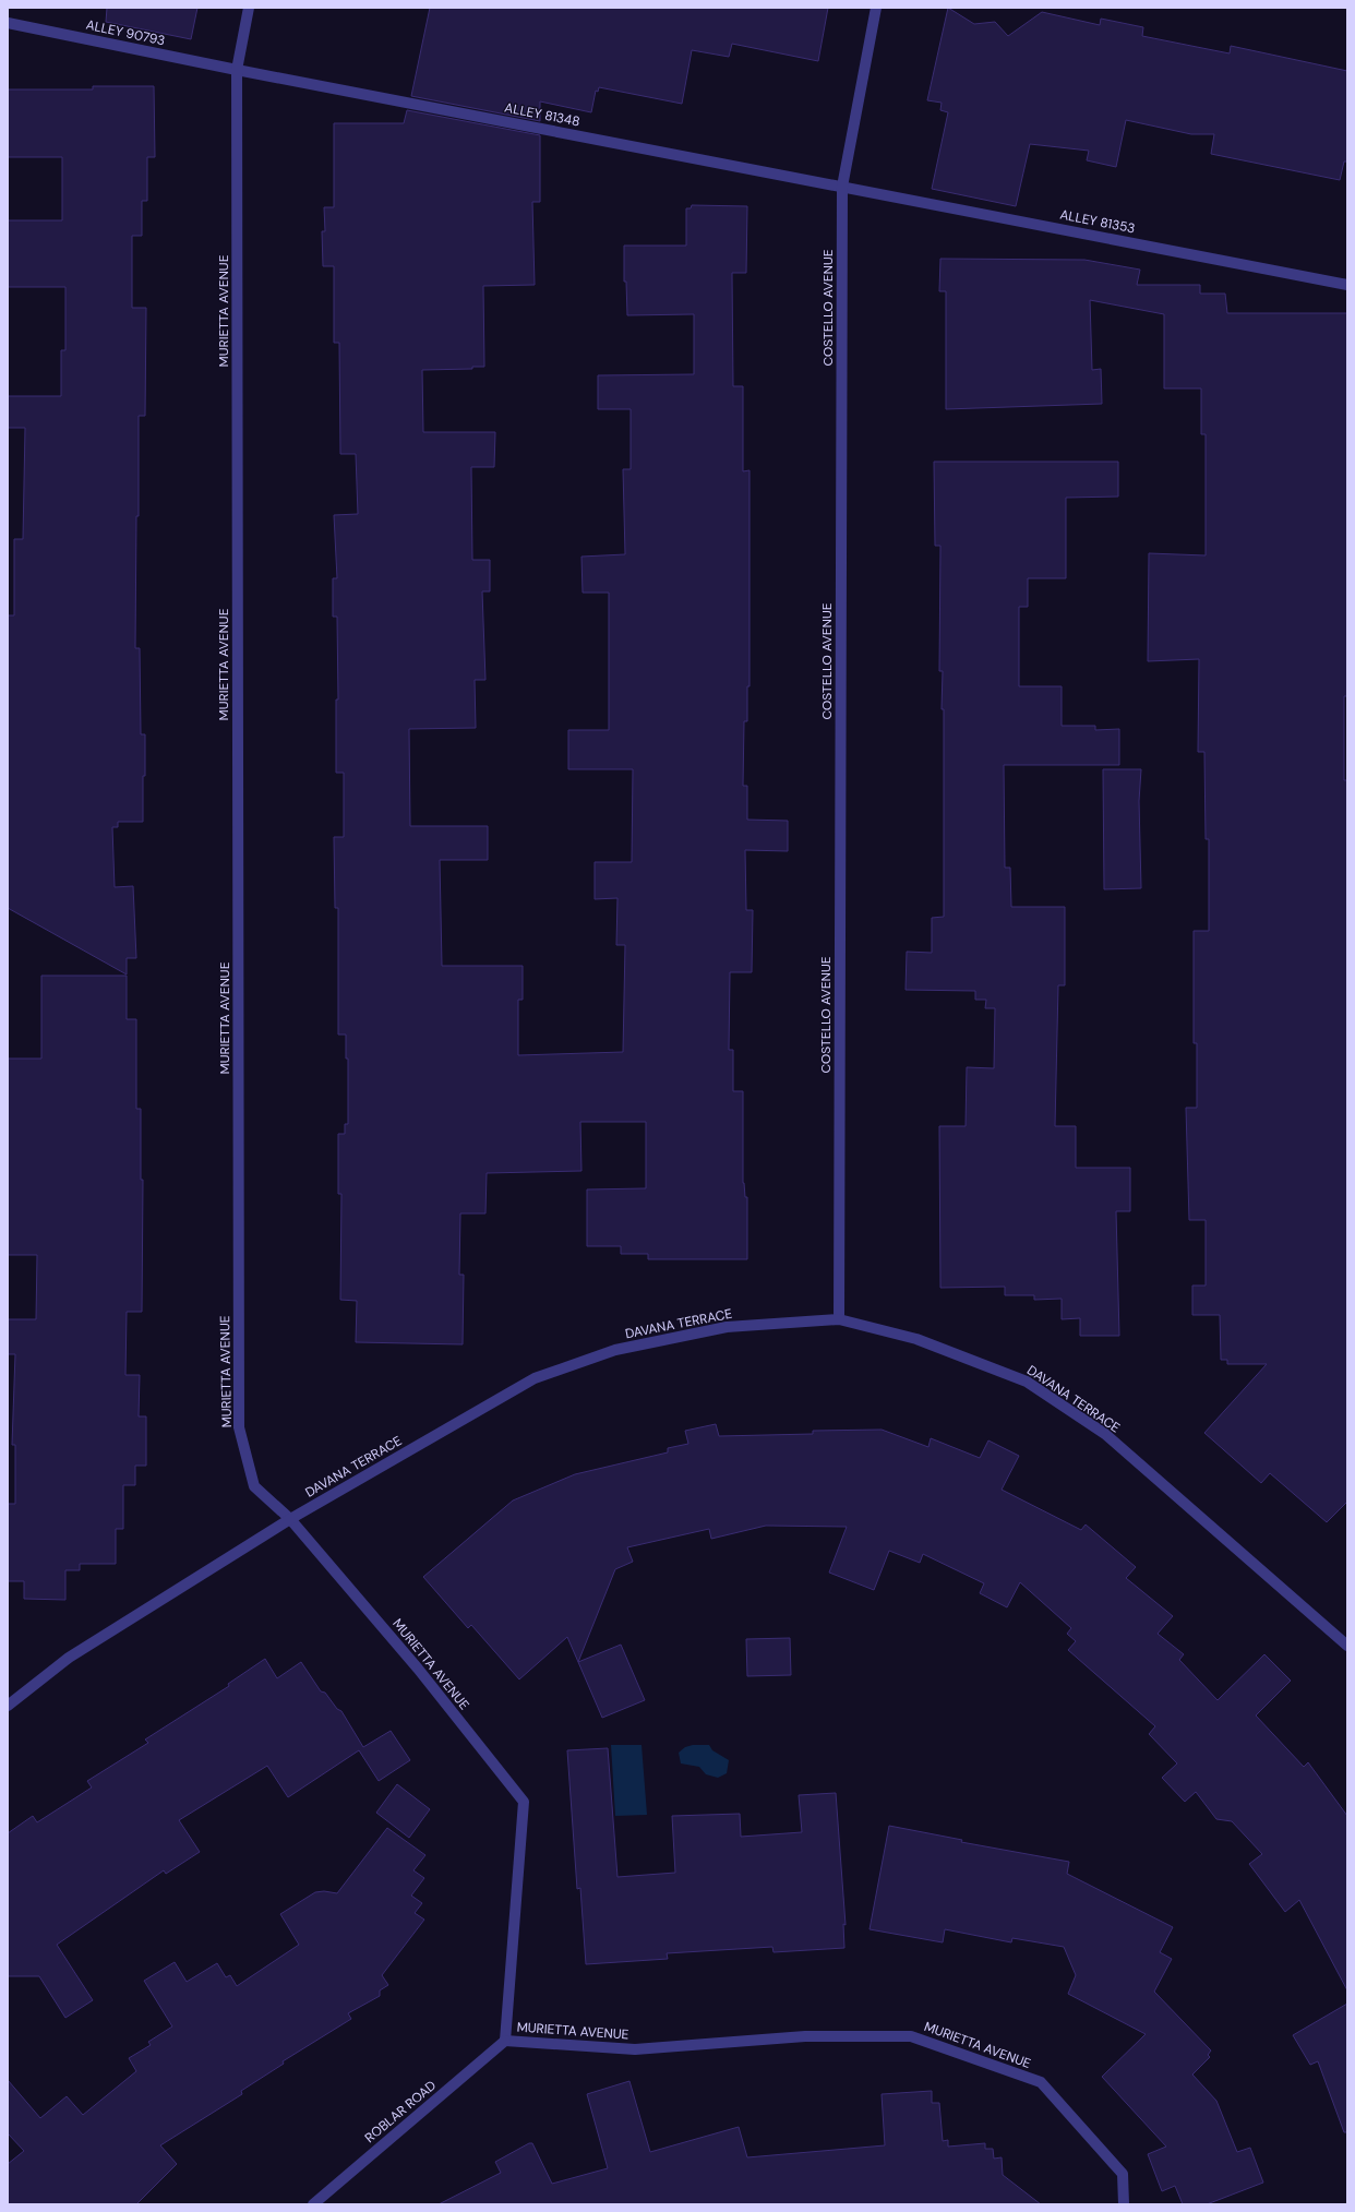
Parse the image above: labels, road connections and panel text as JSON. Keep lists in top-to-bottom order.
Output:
{
  "streets": {
    "street": [
      "ALLEY 90793",
      "ALLEY 81348",
      "ALLEY 81353",
      "COSTELLO AVENUE",
      "MURIETTA AVENUE",
      "DAVANA TERRACE",
      "ROBLAR ROAD"
    ]
  },
  "crossings": [
    ["ALLEY 90793", "ALLEY 81348"],
    ["ALLEY 90793", "MURIETTA AVENUE"],
    ["ALLEY 81348", "ALLEY 81353"],
    ["ALLEY 81348", "COSTELLO AVENUE"],
    ["ALLEY 81348", "MURIETTA AVENUE"],
    ["ALLEY 81353", "COSTELLO AVENUE"],
    ["COSTELLO AVENUE", "DAVANA TERRACE"],
    ["MURIETTA AVENUE", "DAVANA TERRACE"],
    ["MURIETTA AVENUE", "ROBLAR ROAD"]
  ]
}
